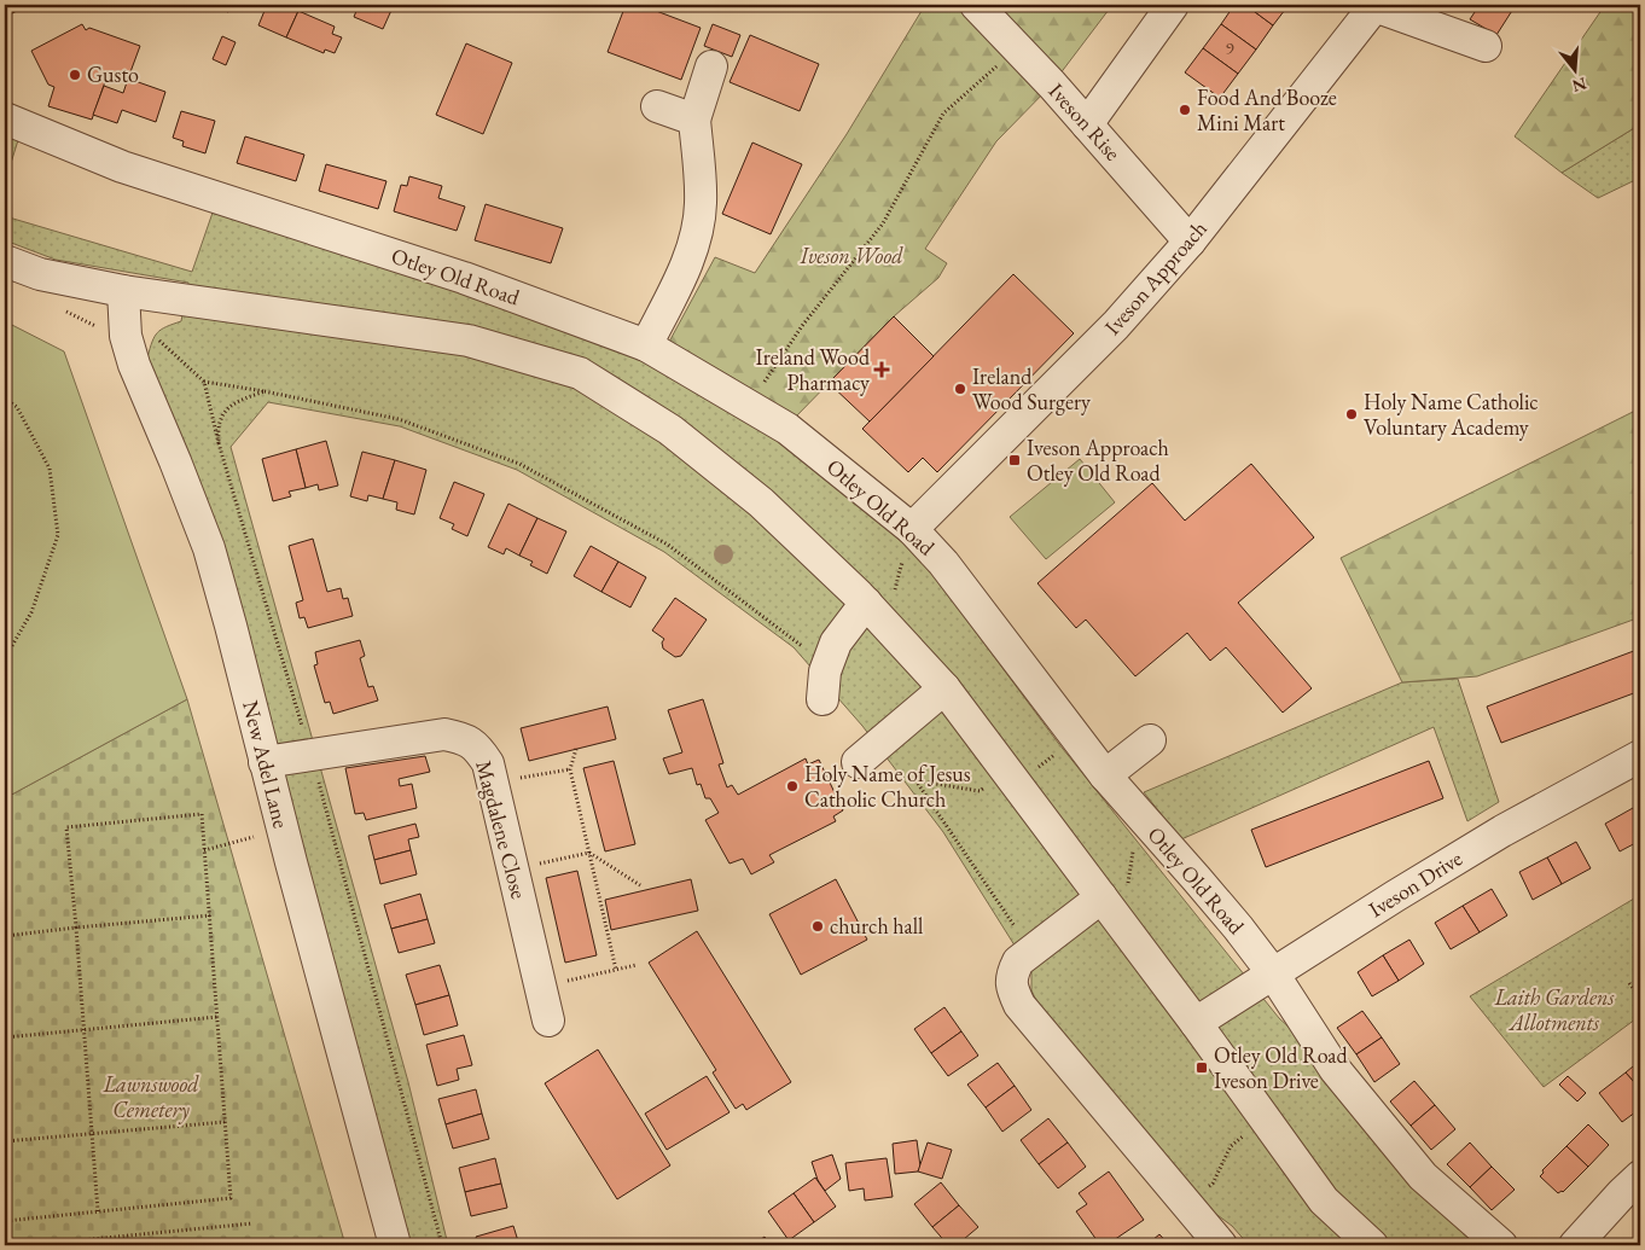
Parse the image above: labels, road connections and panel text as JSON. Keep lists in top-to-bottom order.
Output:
{
  "streets": {
    "street": [
      "Iveson Rise",
      "Otley Old Road",
      "Iveson Approach",
      "New Adel Lane",
      "Magdalene Close",
      "Iveson Drive"
    ]
  },
  "crossings": [
    ["Iveson Rise", "Iveson Approach"],
    ["Otley Old Road", "Iveson Approach"],
    ["Otley Old Road", "Iveson Drive"],
    ["New Adel Lane", "Magdalene Close"]
  ],
  "parks": ["Iveson Wood", "Laith Gardens Allotments", "Lawnswood Cemetery"],
  "places": {
    "other": [
      "Gusto",
      "Food And Booze Mini Mart",
      "Ireland Wood Surgery",
      "Holy Name Catholic Voluntary Academy",
      "Holy Name of Jesus Catholic Church",
      "church hall"
    ],
    "health": ["Ireland Wood Pharmacy"],
    "transit": ["Iveson Approach Otley Old Road", "Otley Old Road Iveson Drive"]
  },
  "house_numbers": ["9"],
  "north": "bottom"
}
